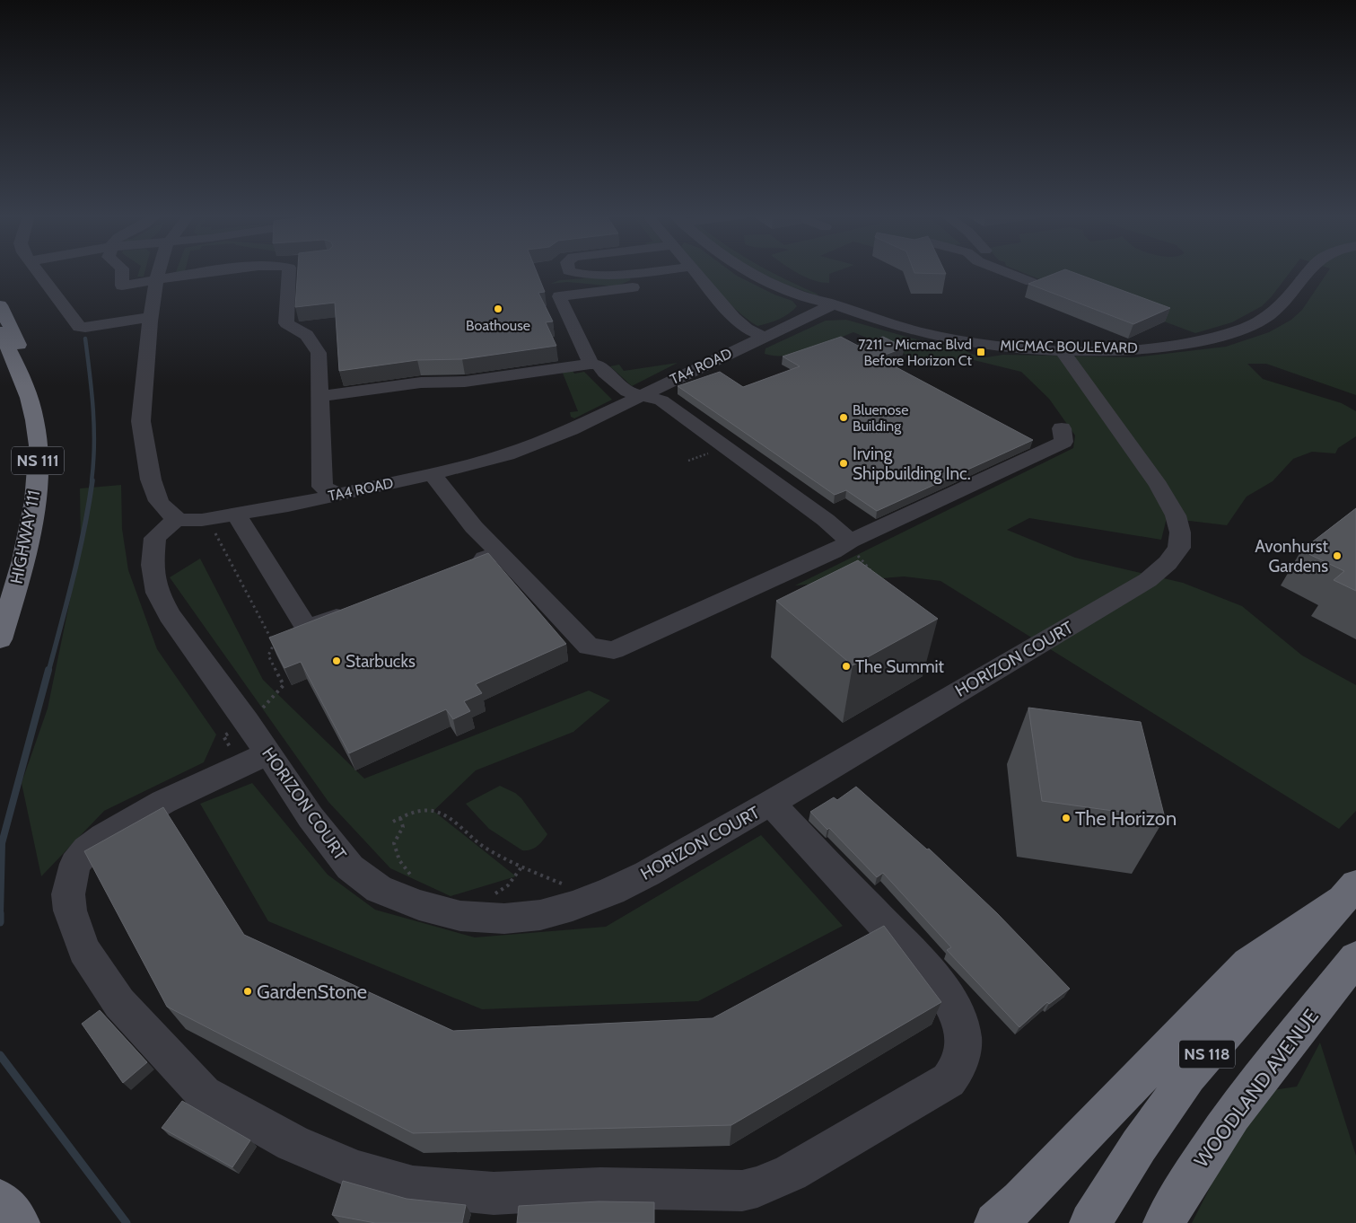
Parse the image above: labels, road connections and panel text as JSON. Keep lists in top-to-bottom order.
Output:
{
  "streets": {
    "highway": [
      "NS 111",
      "HIGHWAY 111",
      "NS 118",
      "WOODLAND AVENUE"
    ],
    "street": ["MICMAC BOULEVARD", "TA4 ROAD", "HORIZON COURT"]
  },
  "crossings": [
    ["MICMAC BOULEVARD", "TA4 ROAD"],
    ["MICMAC BOULEVARD", "HORIZON COURT"],
    ["TA4 ROAD", "HORIZON COURT"]
  ],
  "places": {
    "other": [
      "Boathouse",
      "Bluenose Building",
      "Irving Shipbuilding Inc.",
      "Avonhurst Gardens",
      "Starbucks",
      "The Summit",
      "The Horizon",
      "GardenStone"
    ],
    "transit": ["7211 - Micmac Blvd Before Horizon Ct"]
  }
}
